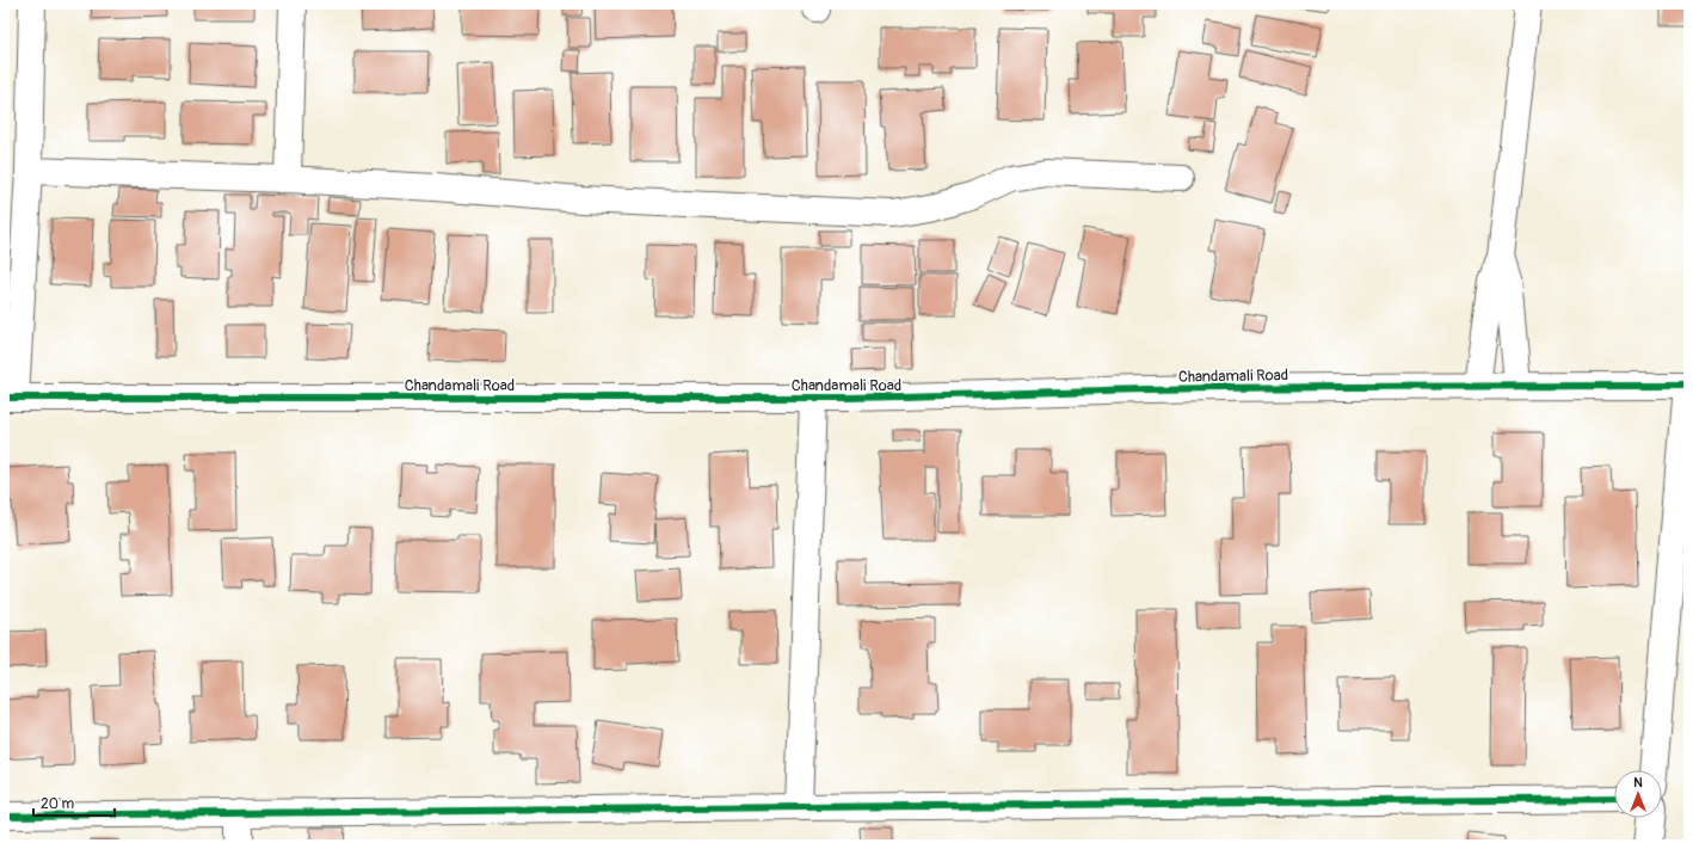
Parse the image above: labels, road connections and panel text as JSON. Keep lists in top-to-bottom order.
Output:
{
  "streets": {
    "street": ["Chandamali Road"]
  },
  "scale_bar": "20 m",
  "north": "top"
}
